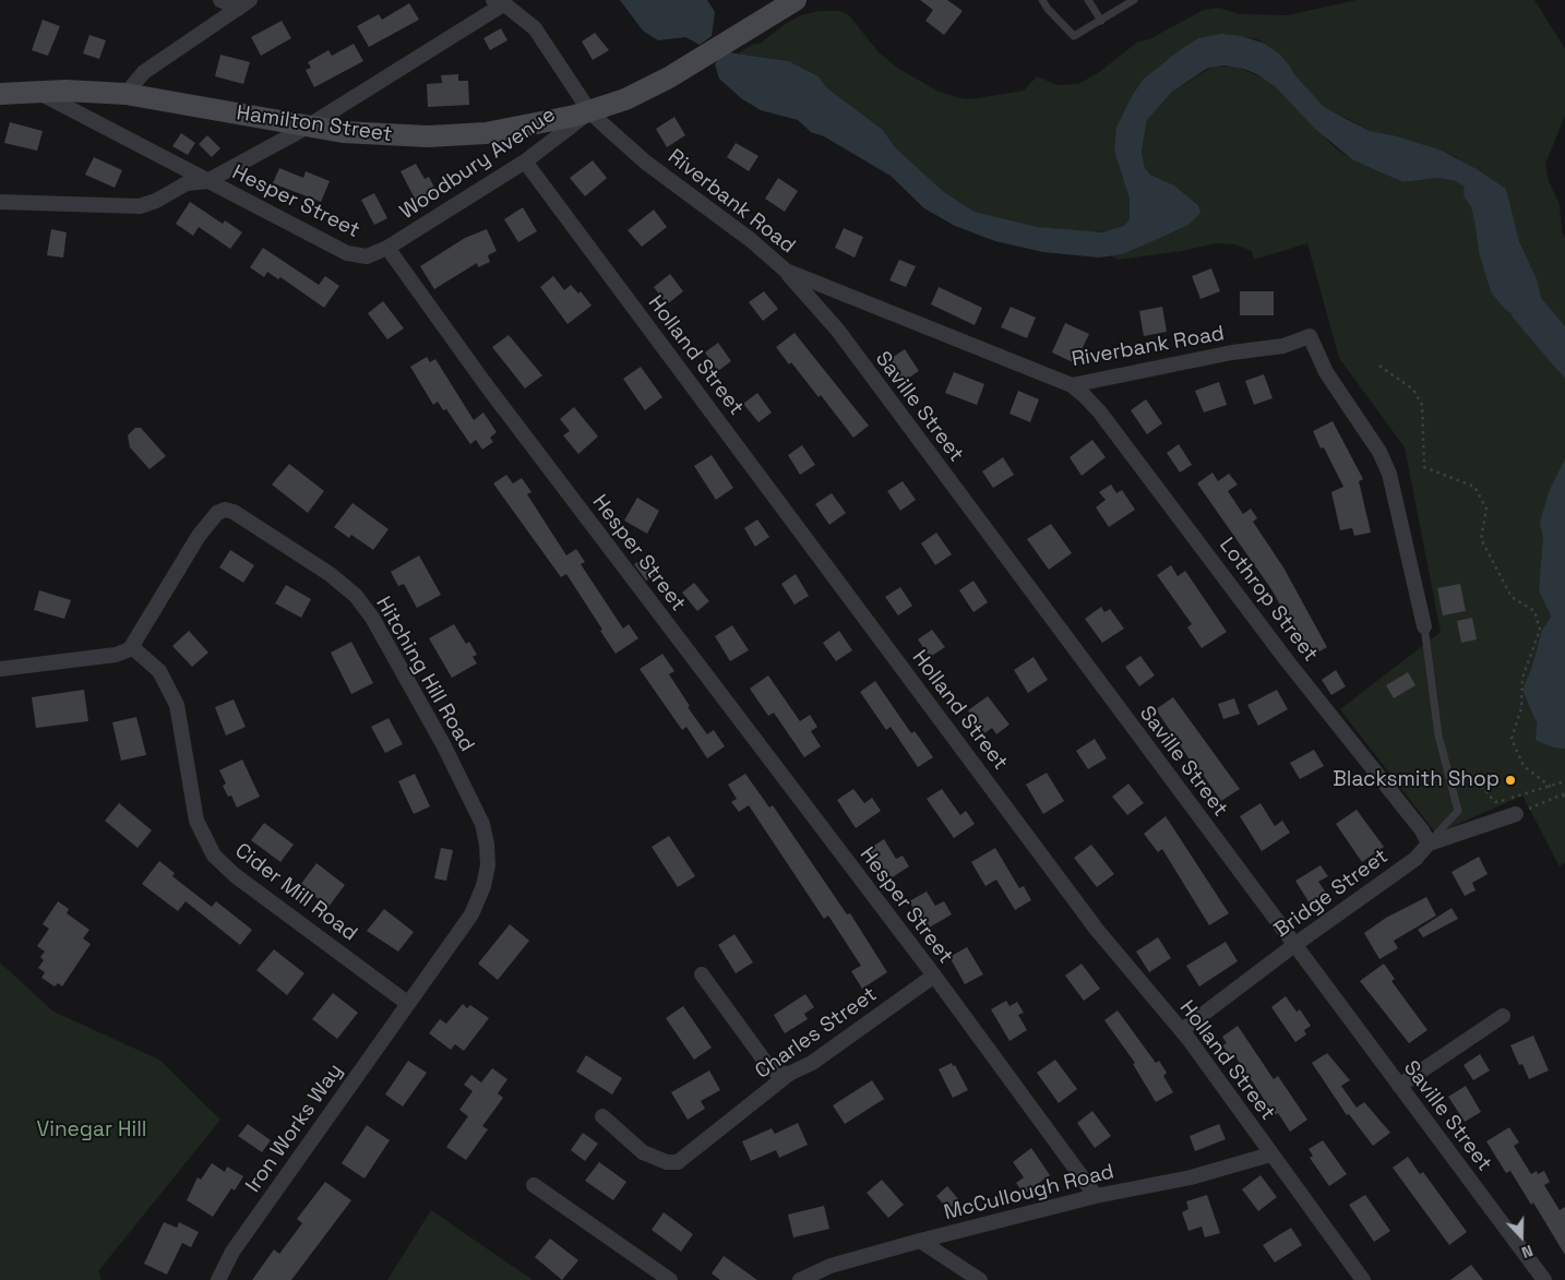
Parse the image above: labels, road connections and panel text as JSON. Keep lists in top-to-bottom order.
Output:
{
  "streets": {
    "main road": ["Hamilton Street"],
    "street": [
      "Woodbury Avenue",
      "Hesper Street",
      "Riverbank Road",
      "Holland Street",
      "Saville Street",
      "Lothrop Street",
      "Hitching Hill Road",
      "Cider Mill Road",
      "Bridge Street",
      "Charles Street",
      "Iron Works Way",
      "McCullough Road"
    ]
  },
  "crossings": [
    ["Hamilton Street", "Woodbury Avenue"],
    ["Hamilton Street", "Hesper Street"],
    ["Hamilton Street", "Riverbank Road"],
    ["Woodbury Avenue", "Hesper Street"],
    ["Woodbury Avenue", "Riverbank Road"],
    ["Woodbury Avenue", "Holland Street"],
    ["Hesper Street", "Charles Street"],
    ["Hesper Street", "McCullough Road"],
    ["Riverbank Road", "Saville Street"],
    ["Riverbank Road", "Lothrop Street"],
    ["Holland Street", "Bridge Street"],
    ["Holland Street", "McCullough Road"],
    ["Saville Street", "Bridge Street"],
    ["Lothrop Street", "Bridge Street"],
    ["Hitching Hill Road", "Cider Mill Road"],
    ["Hitching Hill Road", "Iron Works Way"],
    ["Cider Mill Road", "Iron Works Way"]
  ],
  "parks": ["Vinegar Hill"],
  "places": ["Blacksmith Shop"],
  "north": "bottom"
}
